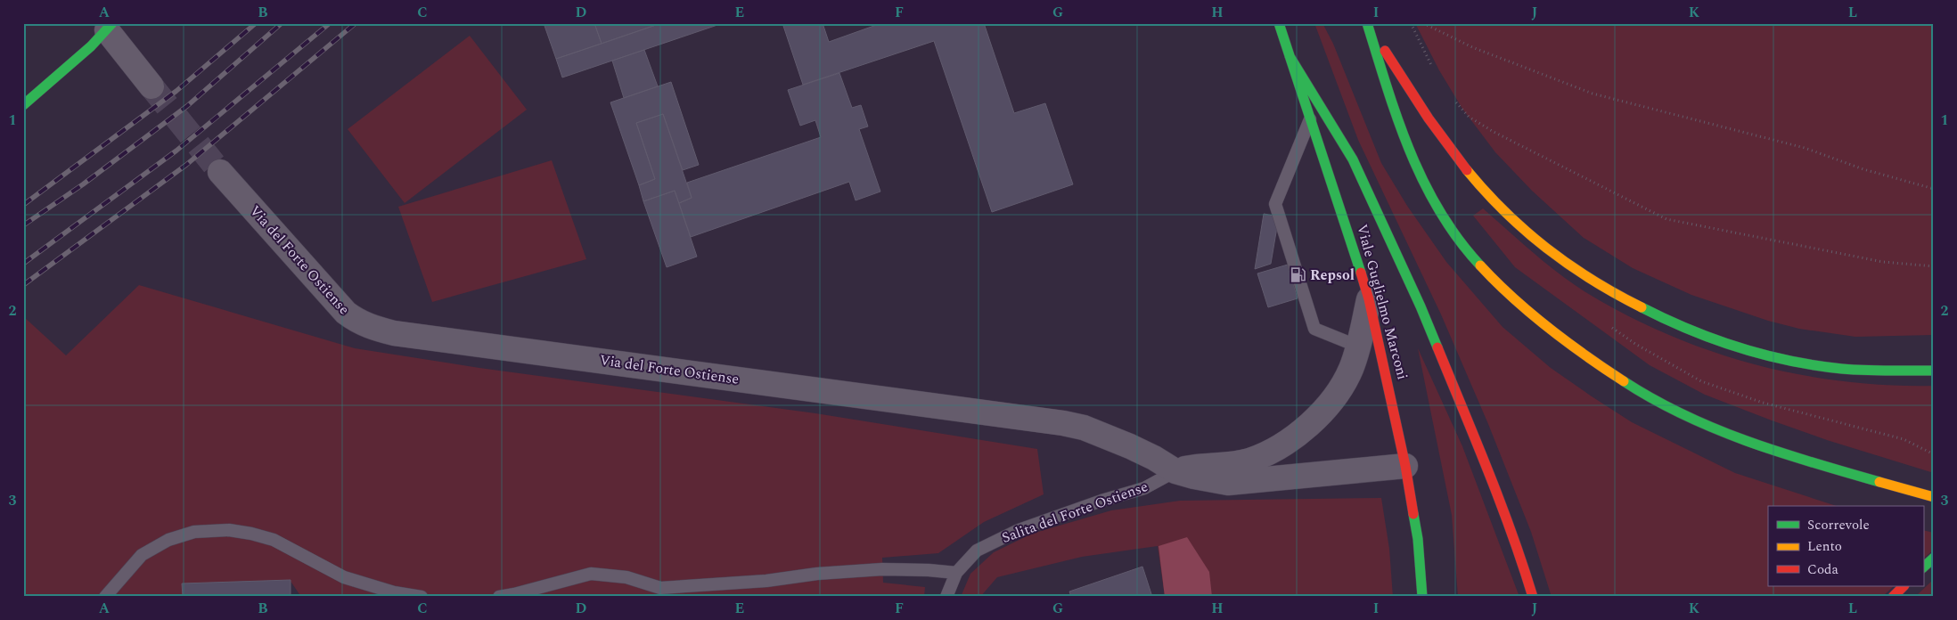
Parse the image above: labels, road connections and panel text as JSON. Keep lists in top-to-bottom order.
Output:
{
  "streets": {
    "main road": ["Viale Guglielmo Marconi"],
    "street": ["Via del Forte Ostiense", "Salita del Forte Ostiense"]
  },
  "crossings": [
    ["Via del Forte Ostiense", "Salita del Forte Ostiense"],
    ["Viale Guglielmo Marconi", "Salita del Forte Ostiense"]
  ],
  "places": {
    "fuel station": ["Repsol"]
  },
  "legend": ["Scorrevole", "Lento", "Coda"],
  "grid": {
    "columns": [
      "A",
      "B",
      "C",
      "D",
      "E",
      "F",
      "G",
      "H",
      "I",
      "J",
      "K",
      "L"
    ],
    "rows": ["1", "2", "3"]
  }
}
